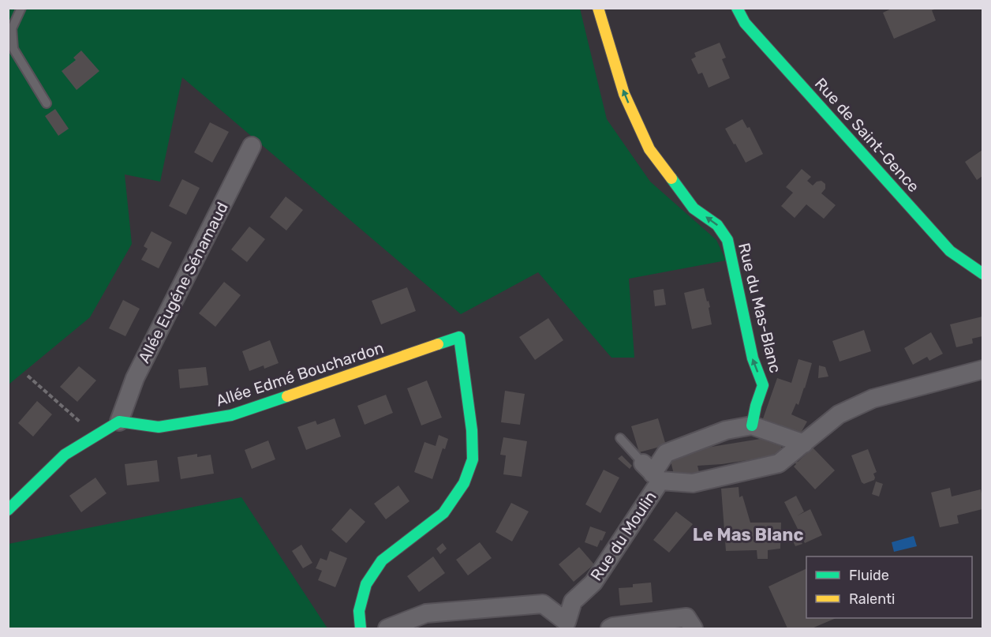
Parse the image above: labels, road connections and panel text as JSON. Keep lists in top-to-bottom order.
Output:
{
  "streets": {
    "street": [
      "Rue de Saint-Gence",
      "Allée Eugéne Sénamaud",
      "Rue du Mas-Blanc",
      "Allée Edmé Bouchardon",
      "Rue du Moulin"
    ]
  },
  "crossings": [
    ["Allée Eugéne Sénamaud", "Allée Edmé Bouchardon"],
    ["Rue du Mas-Blanc", "Rue du Moulin"]
  ],
  "one_way": ["Rue du Mas-Blanc"],
  "districts": ["Le Mas Blanc"],
  "legend": ["Fluide", "Ralenti"]
}
